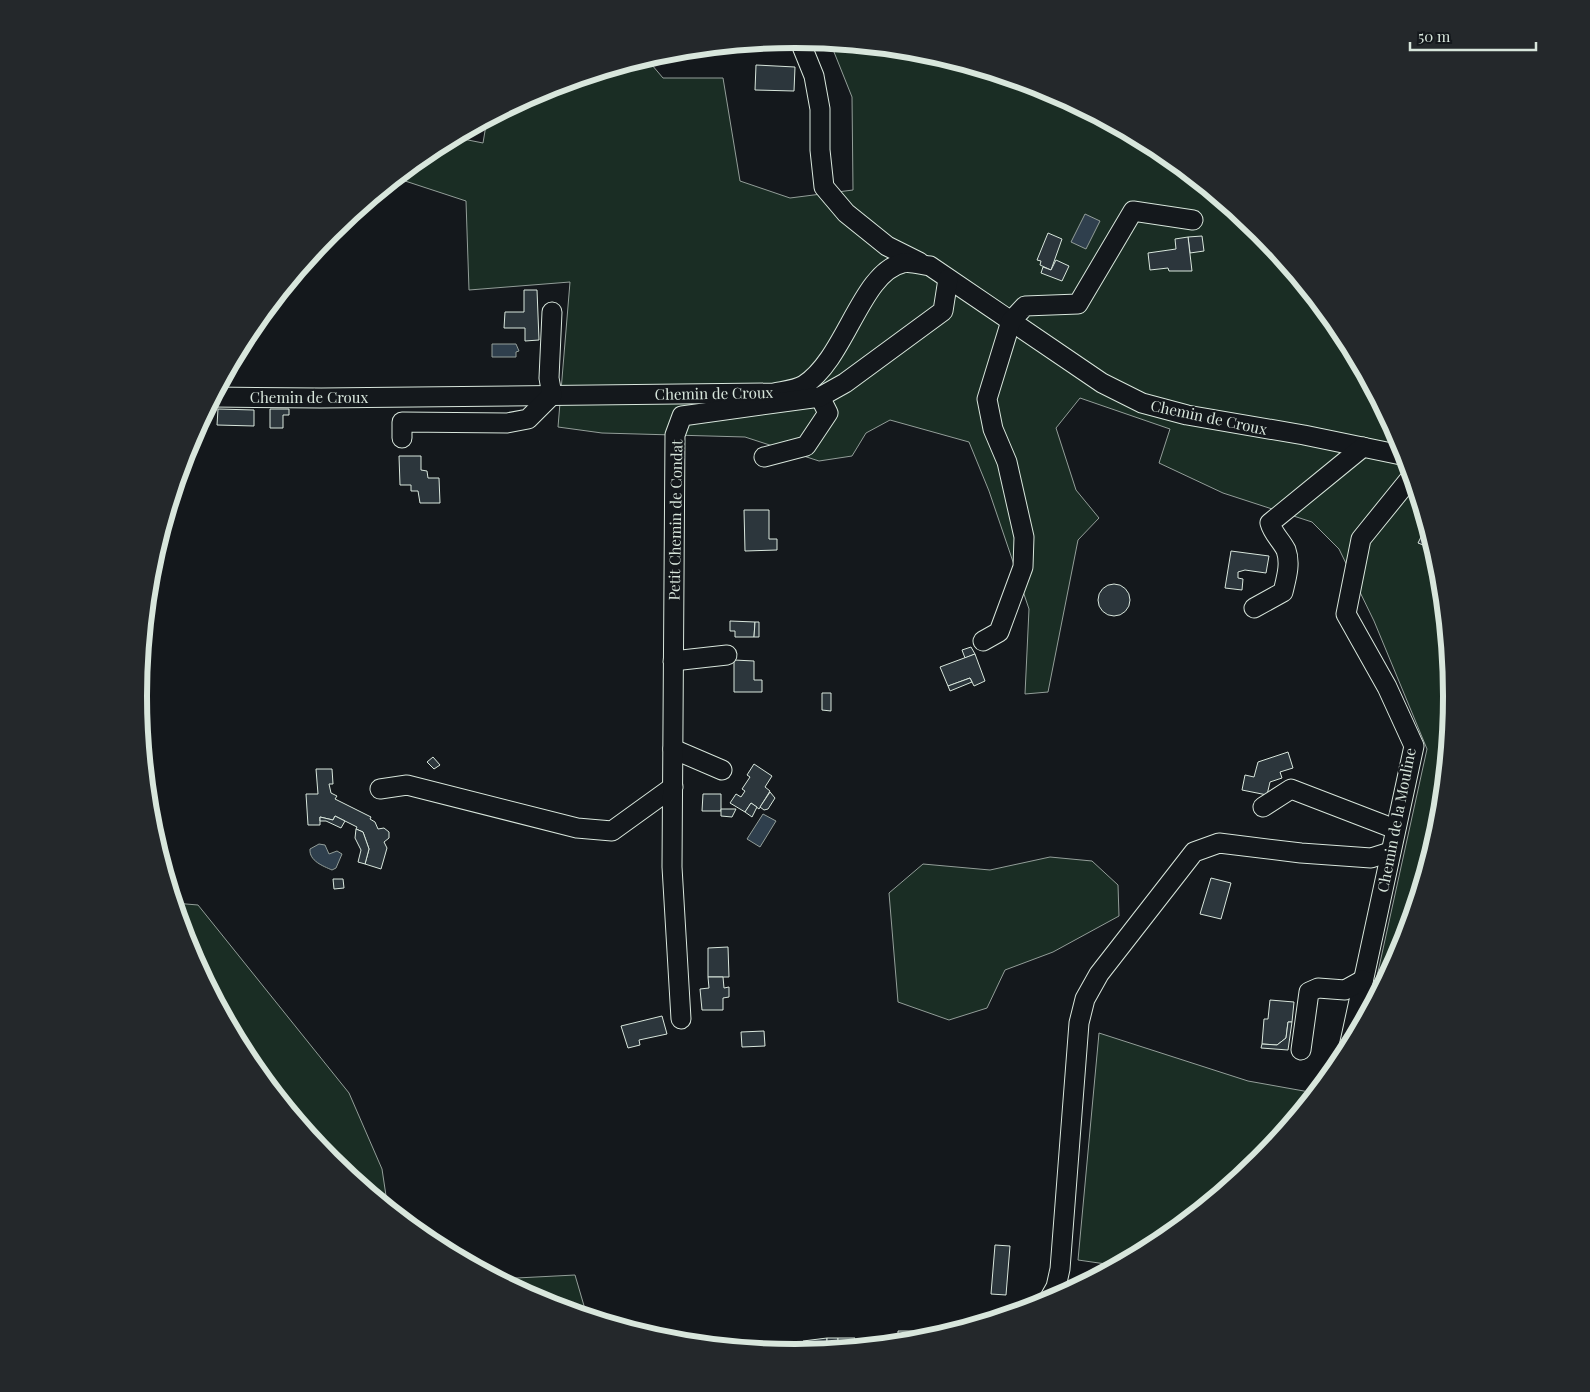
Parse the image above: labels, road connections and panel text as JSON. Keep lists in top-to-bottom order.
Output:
{
  "streets": {
    "street": ["Chemin de Croux", "Petit Chemin de Condat", "Chemin de la Mouline"]
  },
  "crossings": [
    ["Chemin de Croux", "Petit Chemin de Condat"]
  ],
  "scale_bar": "50 m"
}
